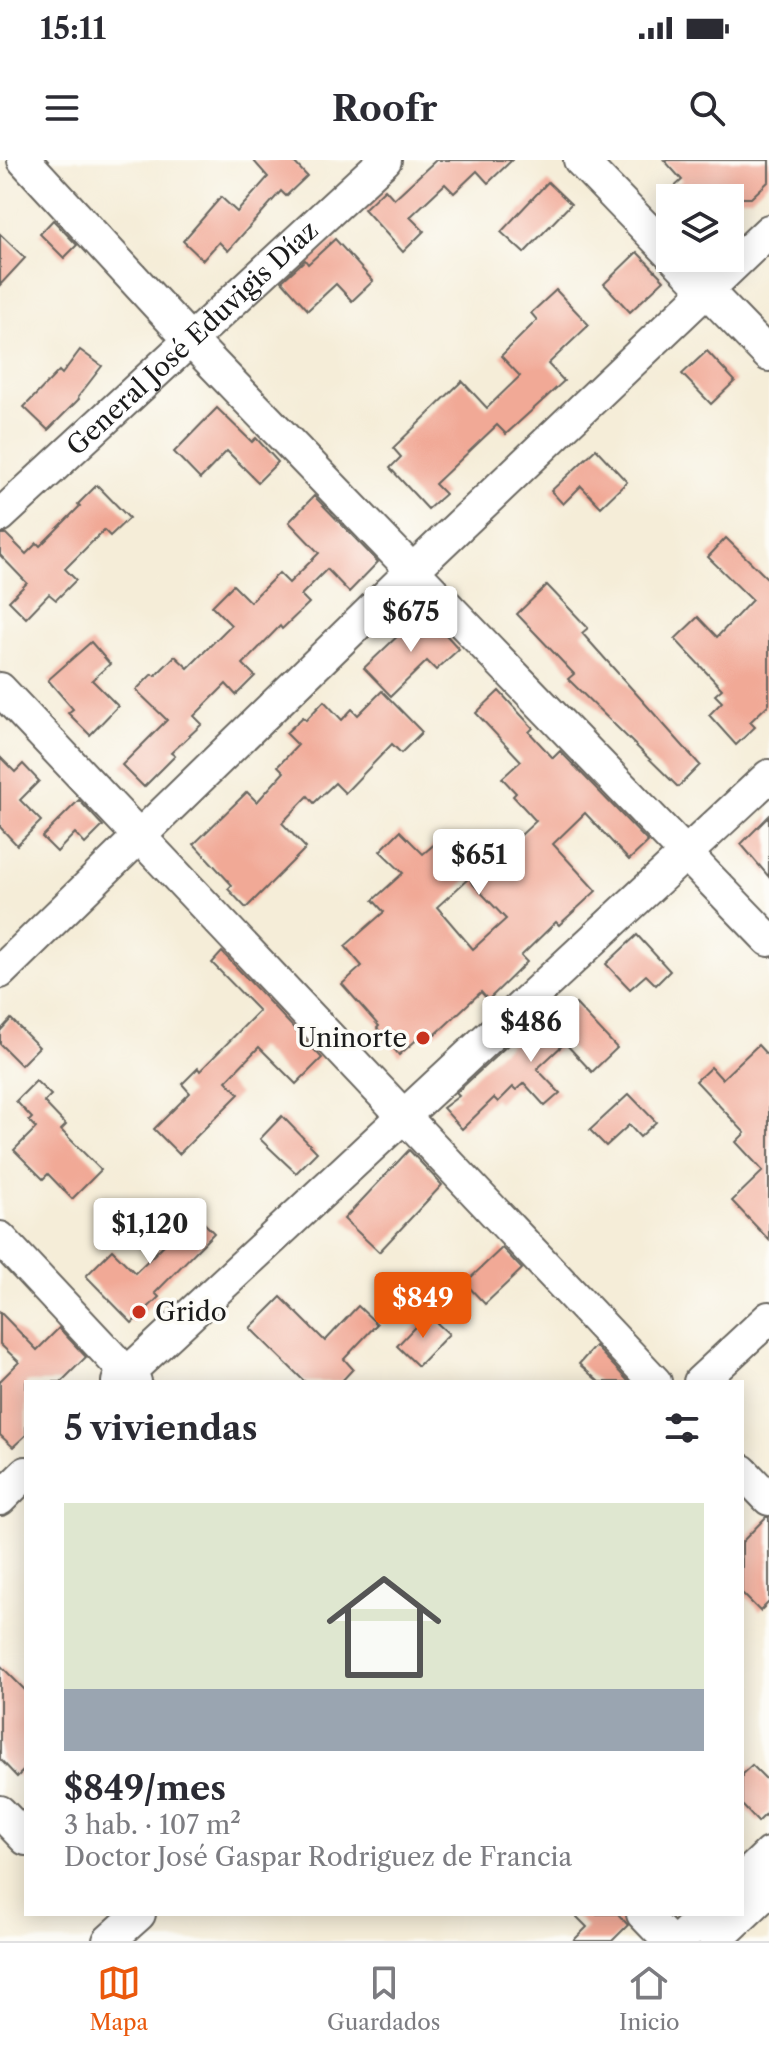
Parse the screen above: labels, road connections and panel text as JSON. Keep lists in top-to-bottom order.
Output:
{
  "streets": {
    "street": ["General José Eduvigis Díaz"]
  },
  "places": ["Uninorte", "Grido"],
  "page": {
    "status": "15:11",
    "header": "Roofr",
    "price": [
      "$675",
      "$651",
      "$486",
      "$1,120",
      "$849"
    ],
    "heading": "5 viviendas",
    "list": [
      {
        "name": "$849/mes",
        "note": "3 hab. · 107 m² · Doctor José Gaspar Rodriguez de Francia"
      }
    ],
    "tabs": ["Mapa", "Guardados", "Inicio"]
  }
}
